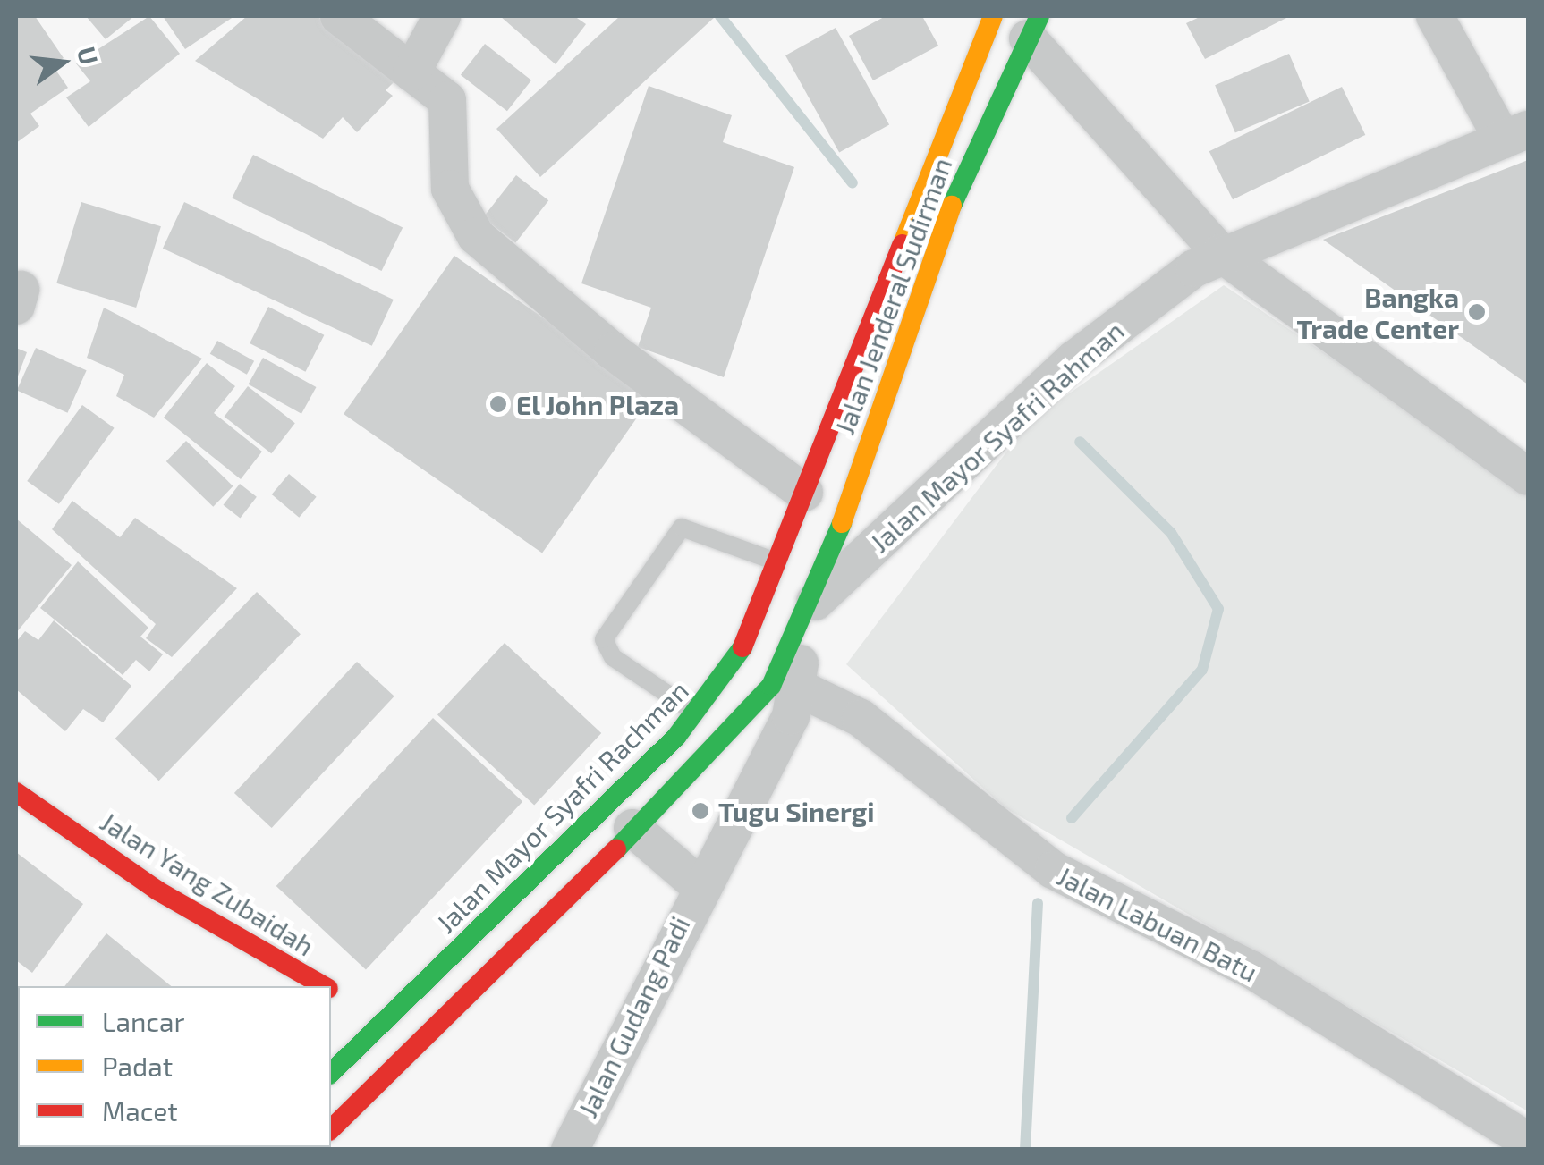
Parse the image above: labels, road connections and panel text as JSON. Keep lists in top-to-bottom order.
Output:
{
  "streets": {
    "main road": ["Jalan Jenderal Sudirman", "Jalan Mayor Syafri Rachman", "Jalan Yang Zubaidah"],
    "street": ["Jalan Mayor Syafri Rahman", "Jalan Labuan Batu", "Jalan Gudang Padi"]
  },
  "crossings": [
    ["Jalan Jenderal Sudirman", "Jalan Mayor Syafri Rahman"],
    ["Jalan Jenderal Sudirman", "Jalan Mayor Syafri Rachman"],
    ["Jalan Mayor Syafri Rachman", "Jalan Yang Zubaidah"],
    ["Jalan Labuan Batu", "Jalan Gudang Padi"]
  ],
  "places": ["Bangka Trade Center", "El John Plaza", "Tugu Sinergi"],
  "legend": ["Lancar", "Padat", "Macet"],
  "north": "right"
}
